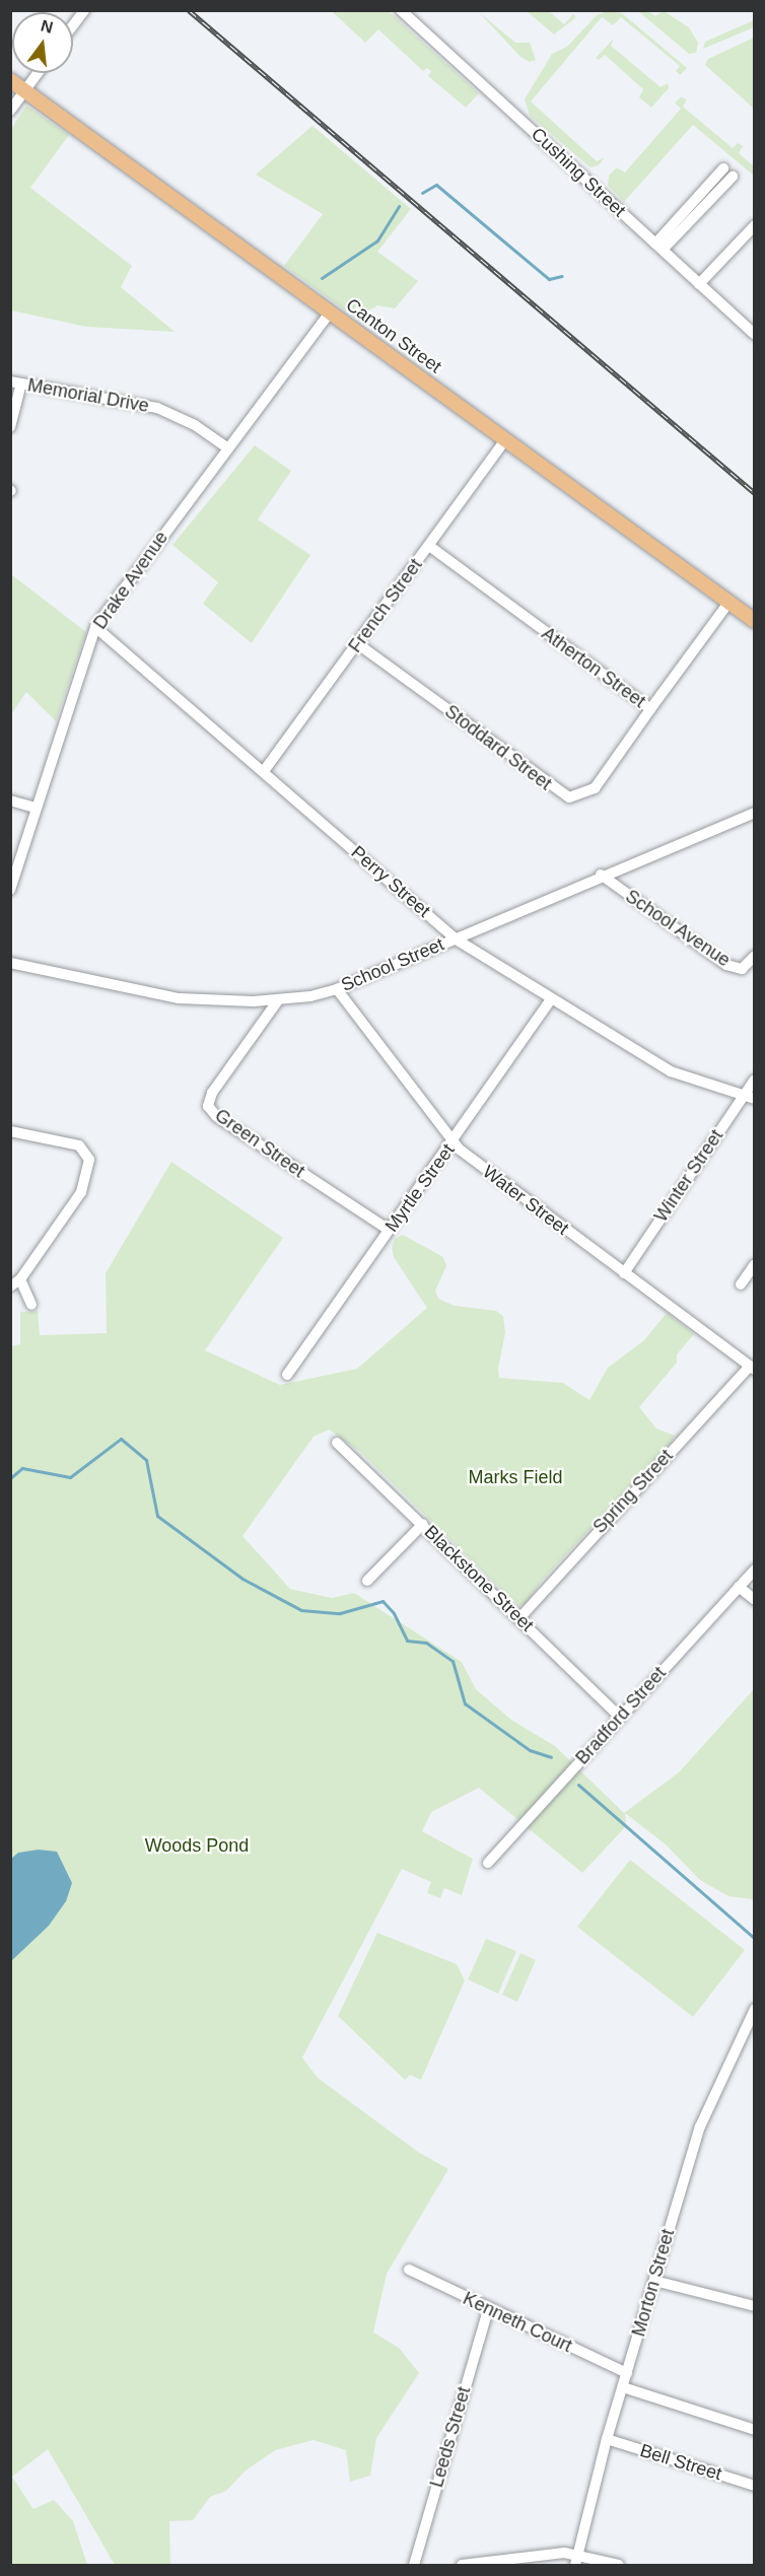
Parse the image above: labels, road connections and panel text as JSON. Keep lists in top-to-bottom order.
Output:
{
  "streets": {
    "main road": ["Canton Street"],
    "street": [
      "Cushing Street",
      "Memorial Drive",
      "Drake Avenue",
      "French Street",
      "Atherton Street",
      "Stoddard Street",
      "Perry Street",
      "School Avenue",
      "School Street",
      "Green Street",
      "Winter Street",
      "Myrtle Street",
      "Water Street",
      "Spring Street",
      "Blackstone Street",
      "Bradford Street",
      "Morton Street",
      "Kenneth Court",
      "Leeds Street",
      "Bell Street"
    ]
  },
  "crossings": [
    ["Canton Street", "Drake Avenue"],
    ["Canton Street", "French Street"],
    ["Canton Street", "Atherton Street"],
    ["Memorial Drive", "Drake Avenue"],
    ["Drake Avenue", "Perry Street"],
    ["French Street", "Atherton Street"],
    ["French Street", "Stoddard Street"],
    ["French Street", "Perry Street"],
    ["Atherton Street", "Stoddard Street"],
    ["Perry Street", "School Street"],
    ["Perry Street", "Winter Street"],
    ["Perry Street", "Myrtle Street"],
    ["School Avenue", "School Street"],
    ["School Street", "Green Street"],
    ["School Street", "Water Street"],
    ["Green Street", "Myrtle Street"],
    ["Winter Street", "Water Street"],
    ["Myrtle Street", "Water Street"],
    ["Water Street", "Spring Street"],
    ["Spring Street", "Blackstone Street"],
    ["Blackstone Street", "Bradford Street"],
    ["Morton Street", "Kenneth Court"],
    ["Morton Street", "Bell Street"],
    ["Kenneth Court", "Leeds Street"]
  ],
  "parks": ["Marks Field", "Woods Pond"],
  "north": "top"
}
